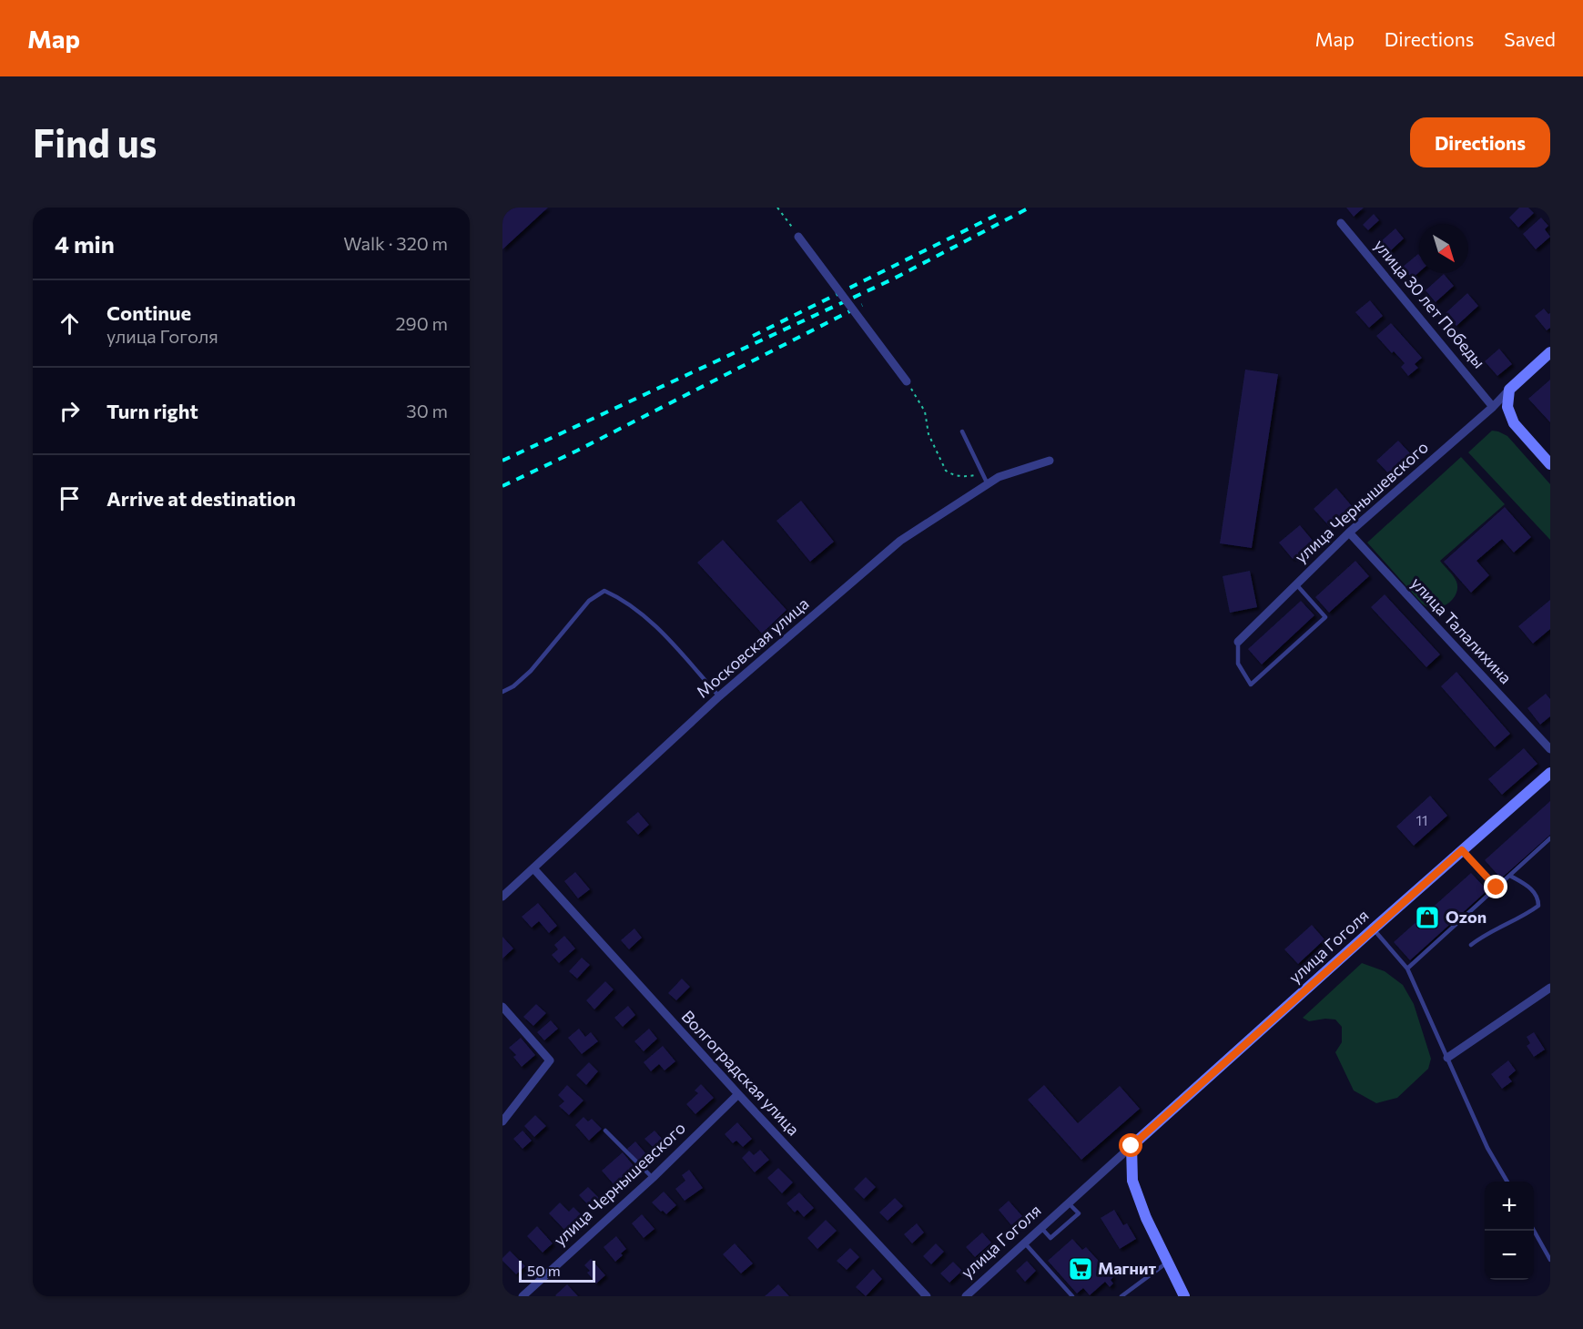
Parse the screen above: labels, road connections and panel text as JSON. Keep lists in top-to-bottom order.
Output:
{
  "streets": {
    "street": [
      "улица 30 лет Победы",
      "улица Чернышевского",
      "улица Талалихина",
      "Московская улица",
      "улица Гоголя",
      "Волгоградская улица"
    ]
  },
  "crossings": [
    ["улица 30 лет Победы", "улица Чернышевского"],
    ["улица Чернышевского", "улица Талалихина"],
    ["улица Чернышевского", "Волгоградская улица"],
    ["Московская улица", "Волгоградская улица"]
  ],
  "places": {
    "shop": ["Ozon"],
    "supermarket": ["Магнит"]
  },
  "house_numbers": ["11"],
  "scale_bar": "50 m",
  "north": "bottom right",
  "page": {
    "header": "Map",
    "nav": ["Map", "Directions", "Saved"],
    "buttons": "Directions",
    "title": "Find us",
    "heading": ["4 min", "Walk · 320 m"],
    "list": [
      ["Continue", "улица Гоголя", "290 m"],
      ["Turn right", "30 m"],
      "Arrive at destination"
    ],
    "map_buttons": ["+", "−"],
    "scale": "50 m"
  }
}
